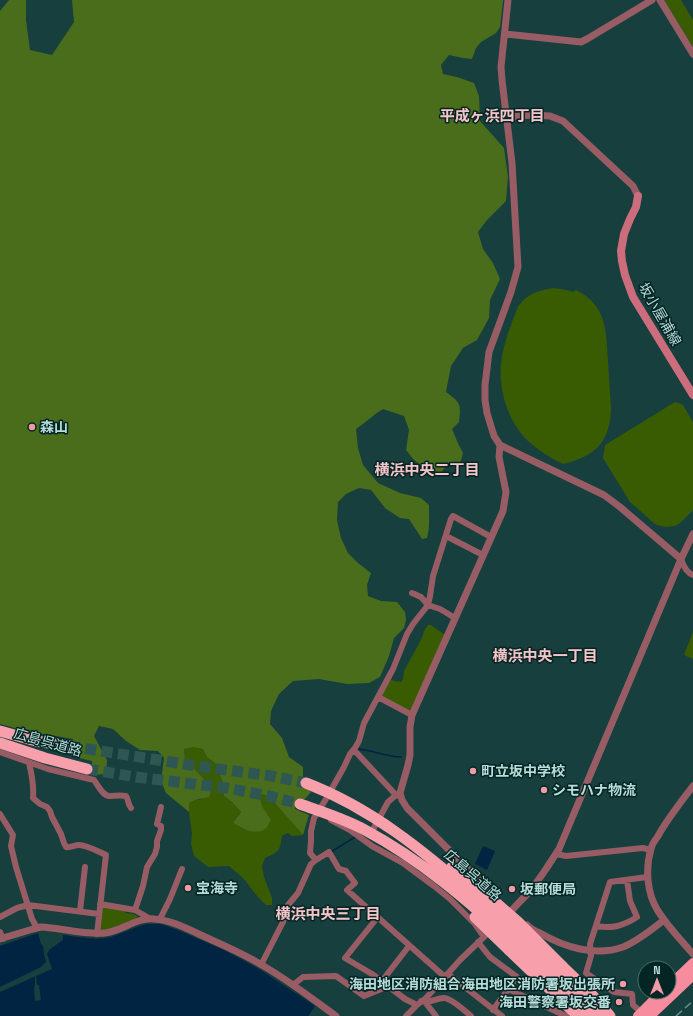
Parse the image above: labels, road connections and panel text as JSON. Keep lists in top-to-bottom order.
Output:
{
  "streets": {
    "highway": ["広島呉道路"],
    "main road": ["坂小屋浦線"]
  },
  "districts": [
    "平成ヶ浜四丁目",
    "横浜中央二丁目",
    "横浜中央一丁目",
    "横浜中央三丁目"
  ],
  "places": [
    "森山",
    "町立坂中学校",
    "シモハナ物流",
    "宝海寺",
    "坂郵便局",
    "海田地区消防組合海田地区消防署坂出張所",
    "海田警察署坂交番"
  ],
  "north": "top"
}
